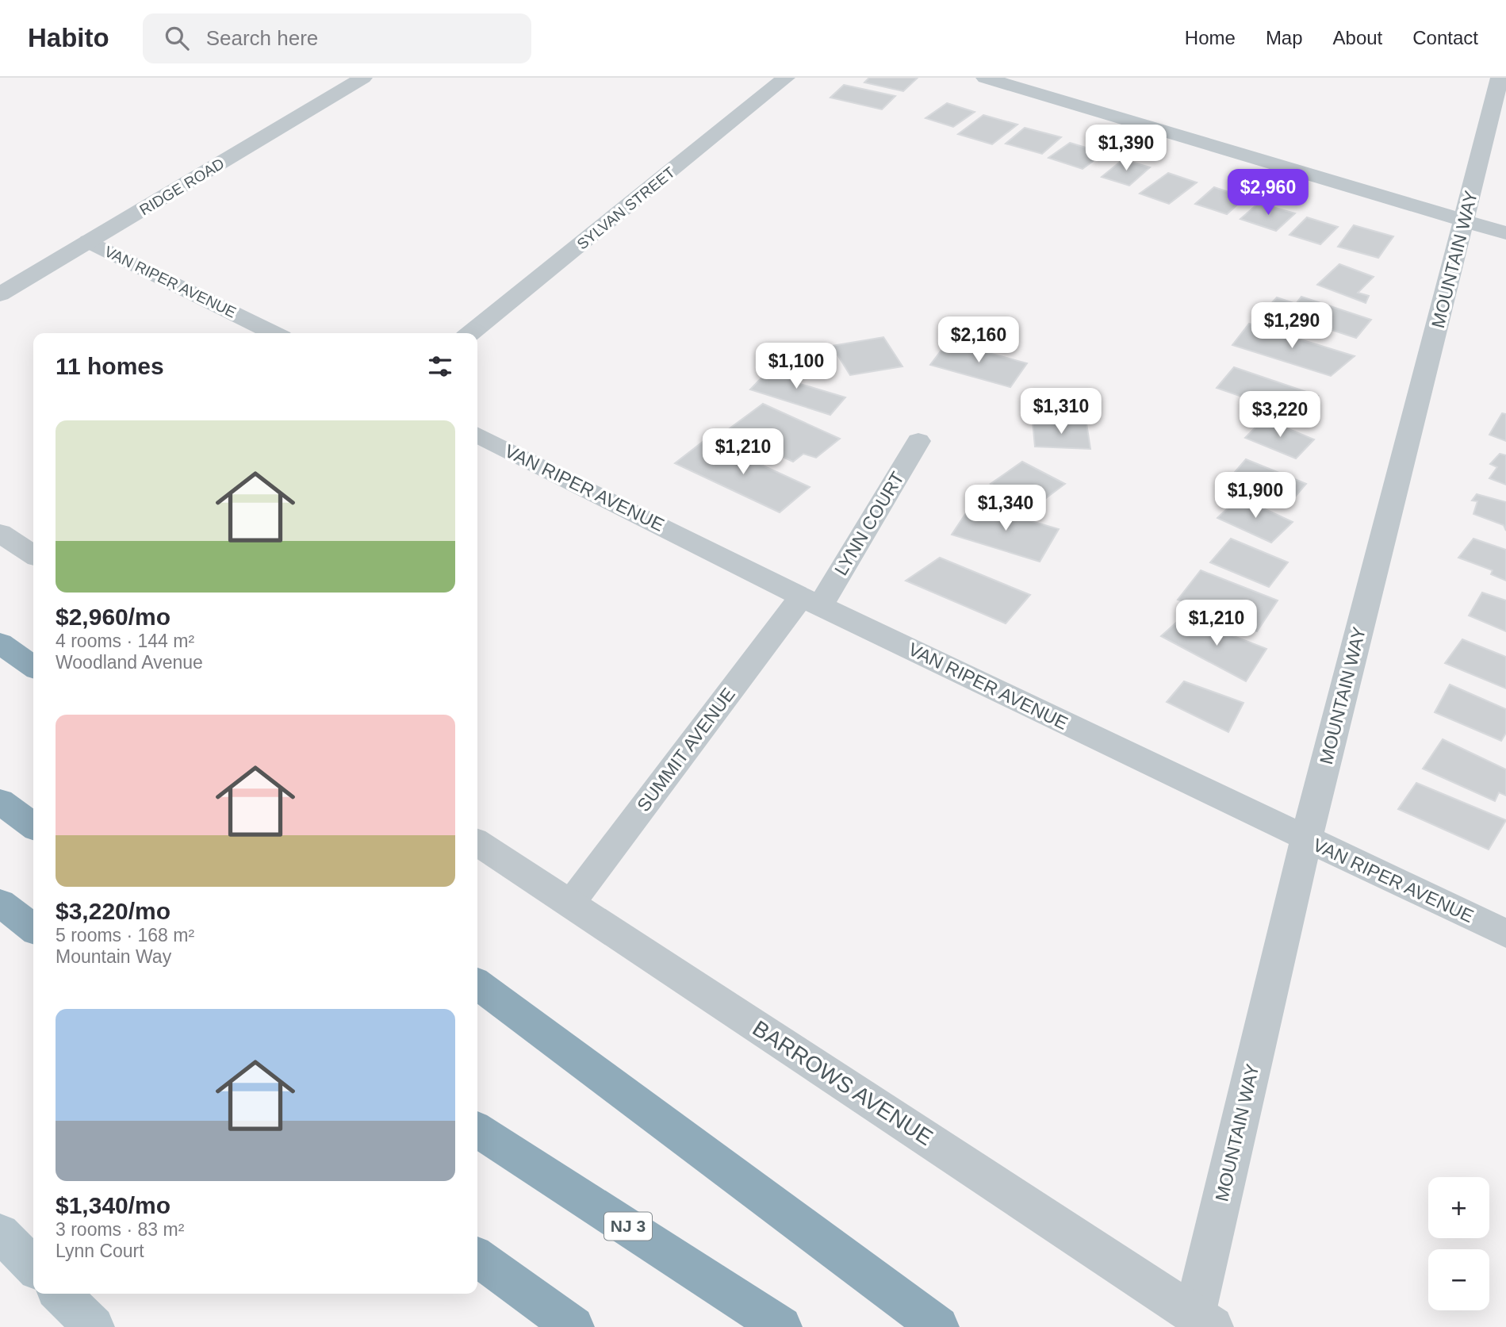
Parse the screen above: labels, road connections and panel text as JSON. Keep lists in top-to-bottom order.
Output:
{
  "streets": {
    "highway": ["NJ 3"],
    "street": [
      "RIDGE ROAD",
      "SYLVAN STREET",
      "MOUNTAIN WAY",
      "VAN RIPER AVENUE",
      "LYNN COURT",
      "SUMMIT AVENUE",
      "BARROWS AVENUE"
    ]
  },
  "crossings": [
    ["RIDGE ROAD", "VAN RIPER AVENUE"],
    ["MOUNTAIN WAY", "VAN RIPER AVENUE"],
    ["MOUNTAIN WAY", "BARROWS AVENUE"],
    ["VAN RIPER AVENUE", "LYNN COURT"],
    ["VAN RIPER AVENUE", "SUMMIT AVENUE"],
    ["LYNN COURT", "SUMMIT AVENUE"],
    ["SUMMIT AVENUE", "BARROWS AVENUE"]
  ],
  "page": {
    "header": "Habito",
    "search": "Search here",
    "nav": [
      "Home",
      "Map",
      "About",
      "Contact"
    ],
    "price": [
      "$1,390",
      "$2,960",
      "$1,290",
      "$2,160",
      "$1,100",
      "$1,310",
      "$3,220",
      "$1,210",
      "$1,900",
      "$1,340",
      "$1,210"
    ],
    "heading": "11 homes",
    "list": [
      {
        "name": "$2,960/mo",
        "note": "4 rooms · 144 m² · Woodland Avenue"
      },
      {
        "name": "$3,220/mo",
        "note": "5 rooms · 168 m² · Mountain Way"
      },
      {
        "name": "$1,340/mo",
        "note": "3 rooms · 83 m² · Lynn Court"
      }
    ],
    "map_buttons": ["+", "−"]
  }
}
